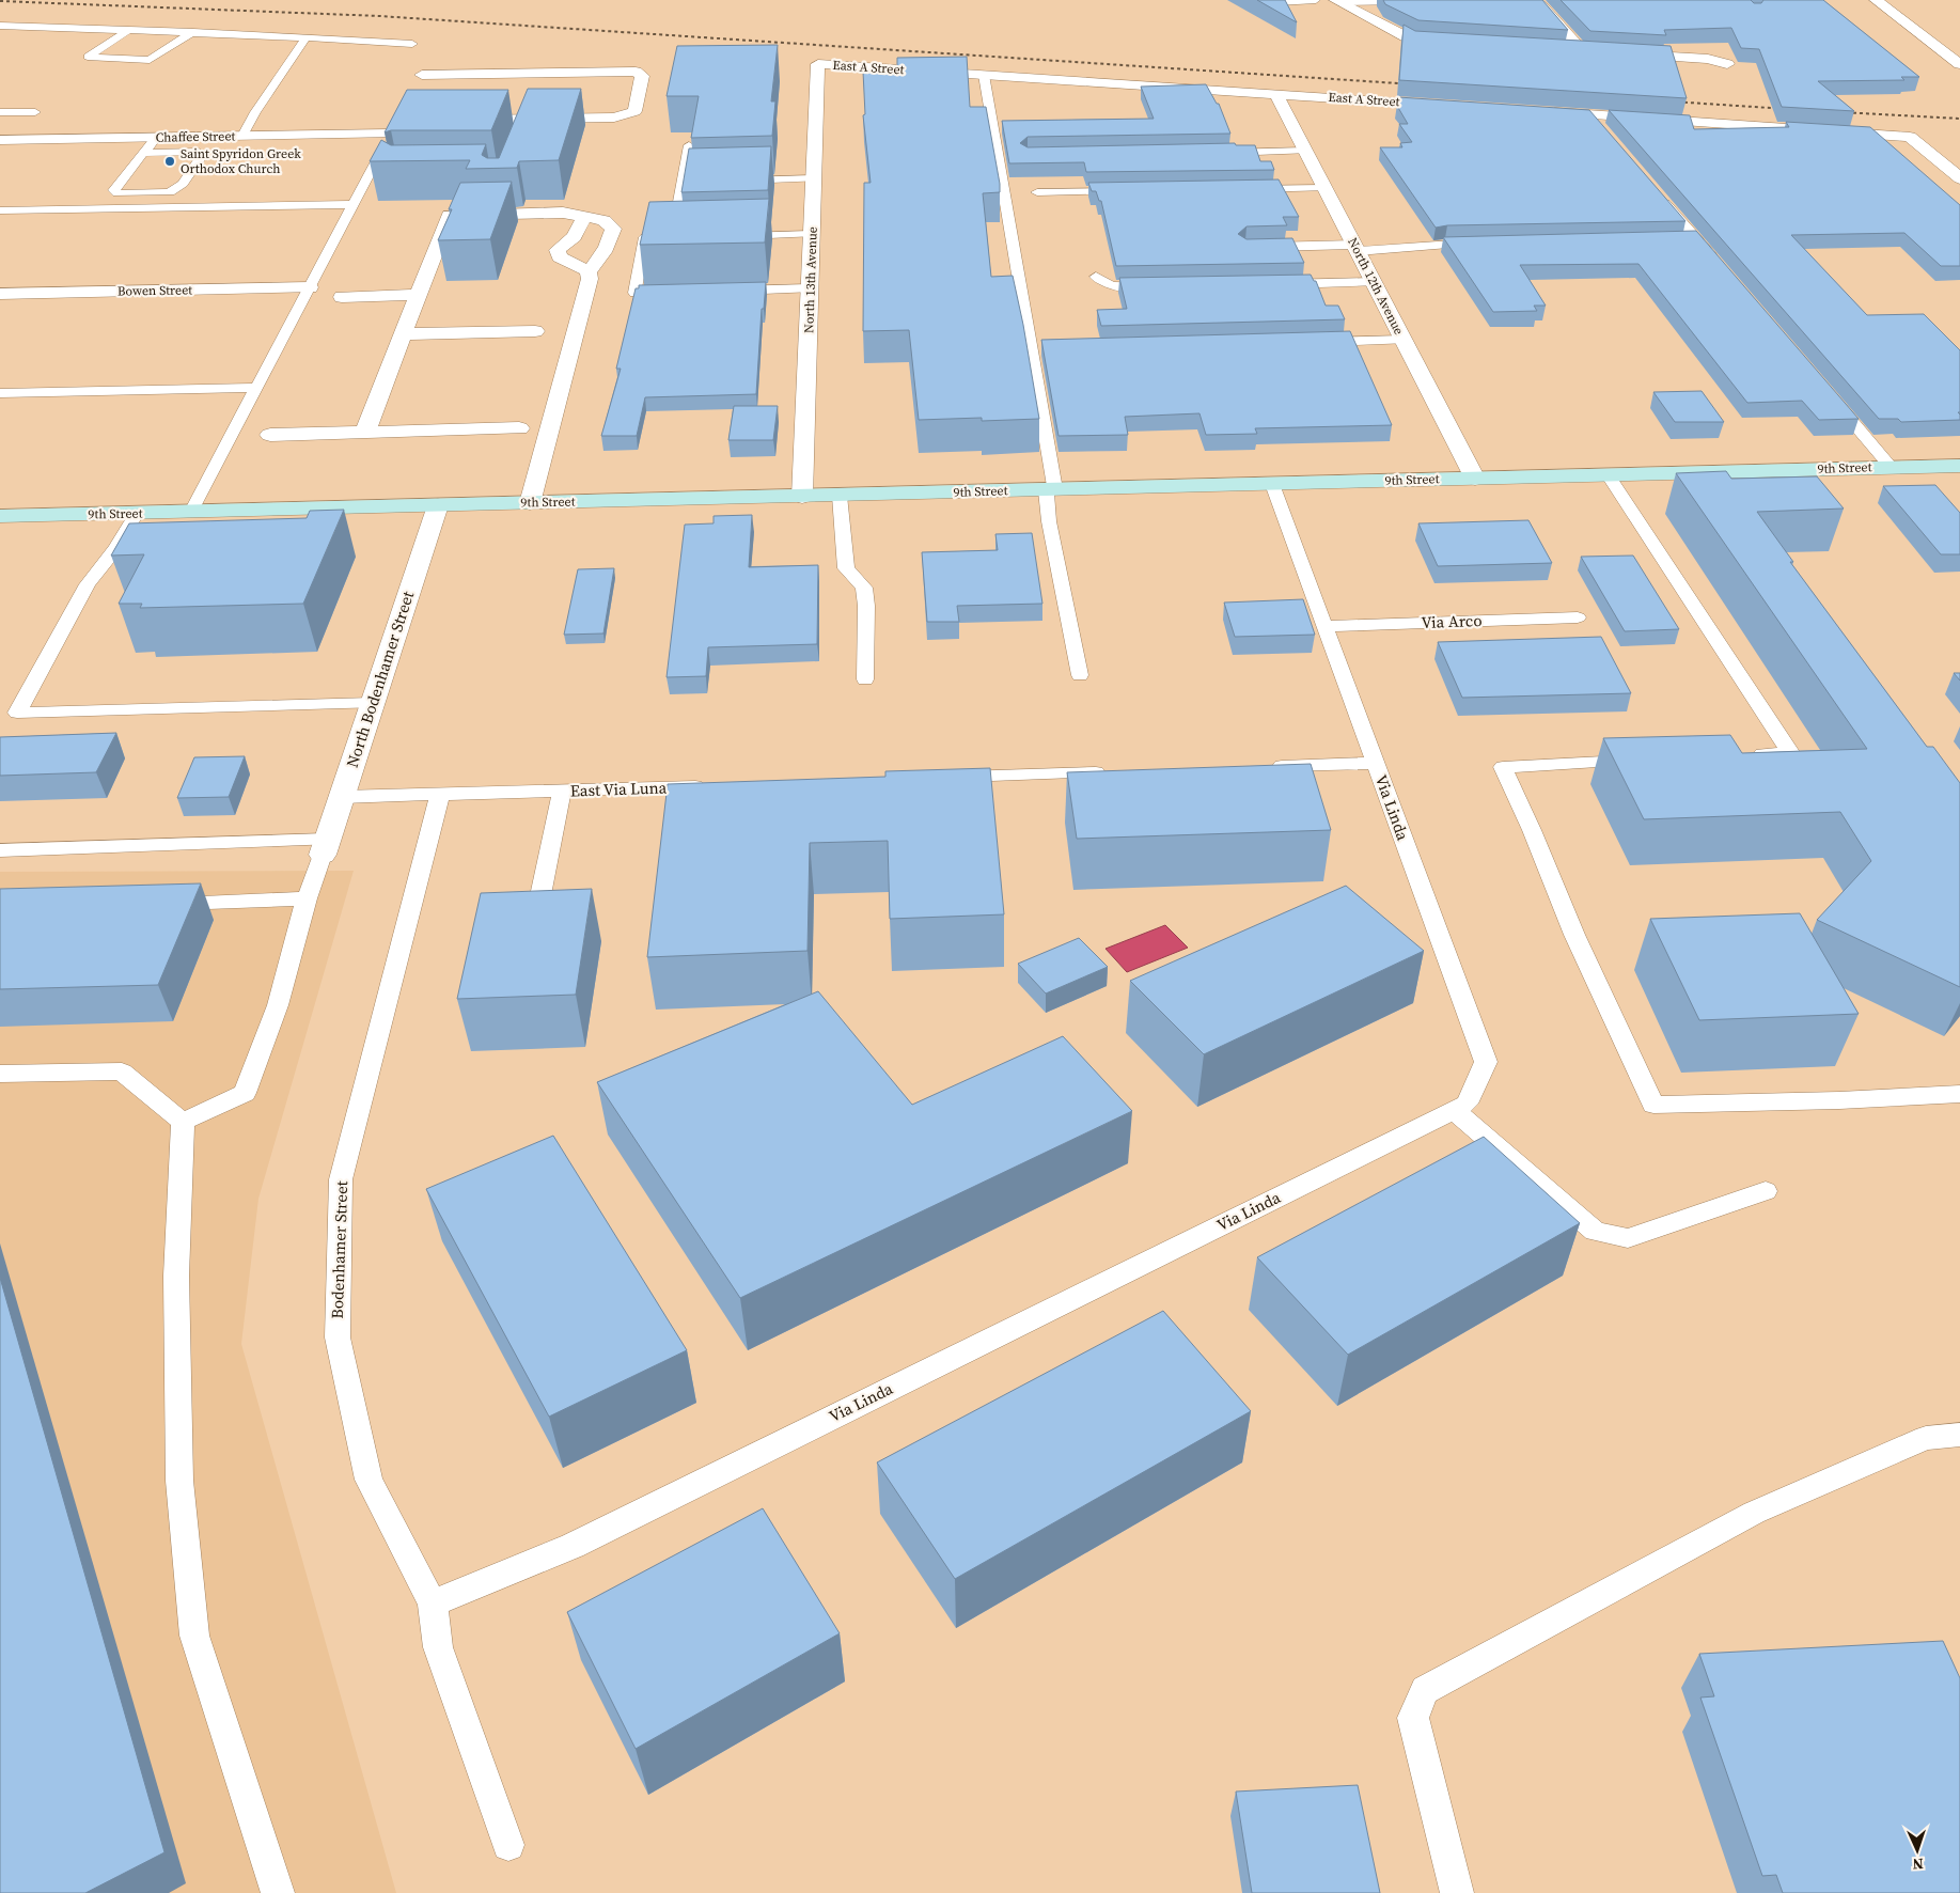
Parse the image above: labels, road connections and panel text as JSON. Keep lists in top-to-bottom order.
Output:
{
  "streets": {
    "street": [
      "East A Street",
      "Chaffee Street",
      "North 13th Avenue",
      "North 12th Avenue",
      "Bowen Street",
      "9th Street",
      "North Bodenhamer Street"
    ],
    "lane": [
      "Via Arco",
      "East Via Luna",
      "Via Linda",
      "Bodenhamer Street"
    ]
  },
  "crossings": [
    ["East A Street", "North 13th Avenue"],
    ["East A Street", "North 12th Avenue"],
    ["North 13th Avenue", "9th Street"],
    ["North 12th Avenue", "9th Street"],
    ["9th Street", "North Bodenhamer Street"],
    ["9th Street", "Via Linda"],
    ["Via Arco", "Via Linda"],
    ["North Bodenhamer Street", "East Via Luna"],
    ["East Via Luna", "Bodenhamer Street"],
    ["Via Linda", "Bodenhamer Street"]
  ],
  "places": ["Saint Spyridon Greek Orthodox Church"],
  "north": "bottom"
}
